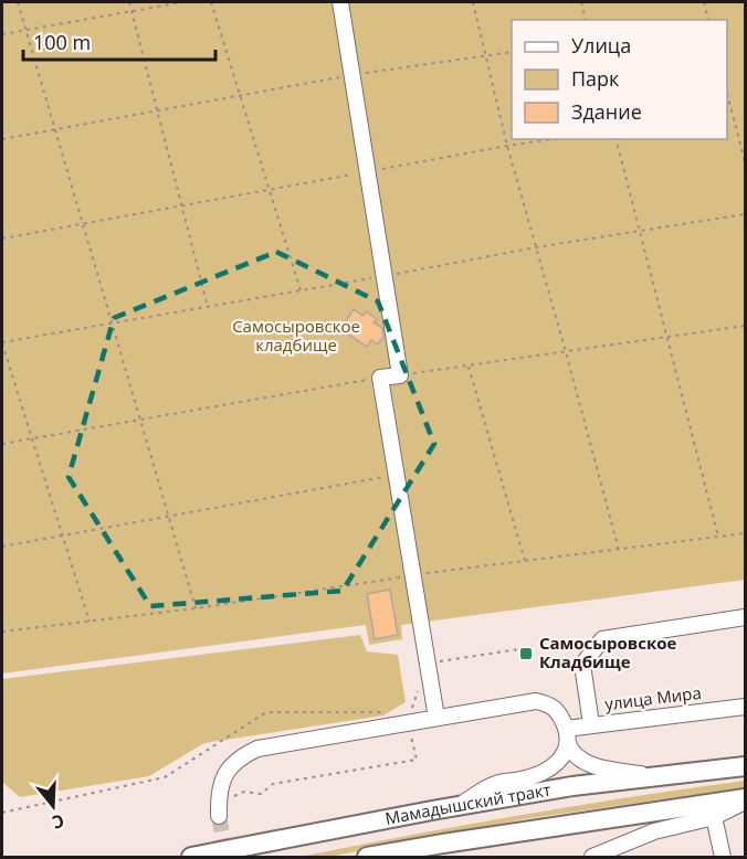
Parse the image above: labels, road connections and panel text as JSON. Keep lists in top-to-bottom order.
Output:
{
  "streets": {
    "main road": ["Мамадышский тракт"],
    "street": ["улица Мира"]
  },
  "parks": ["Самосыровское кладбище"],
  "places": {
    "transit": ["Самосыровское Кладбище"]
  },
  "legend": ["Улица", "Парк", "Здание"],
  "scale_bar": "100 m",
  "north": "bottom"
}
